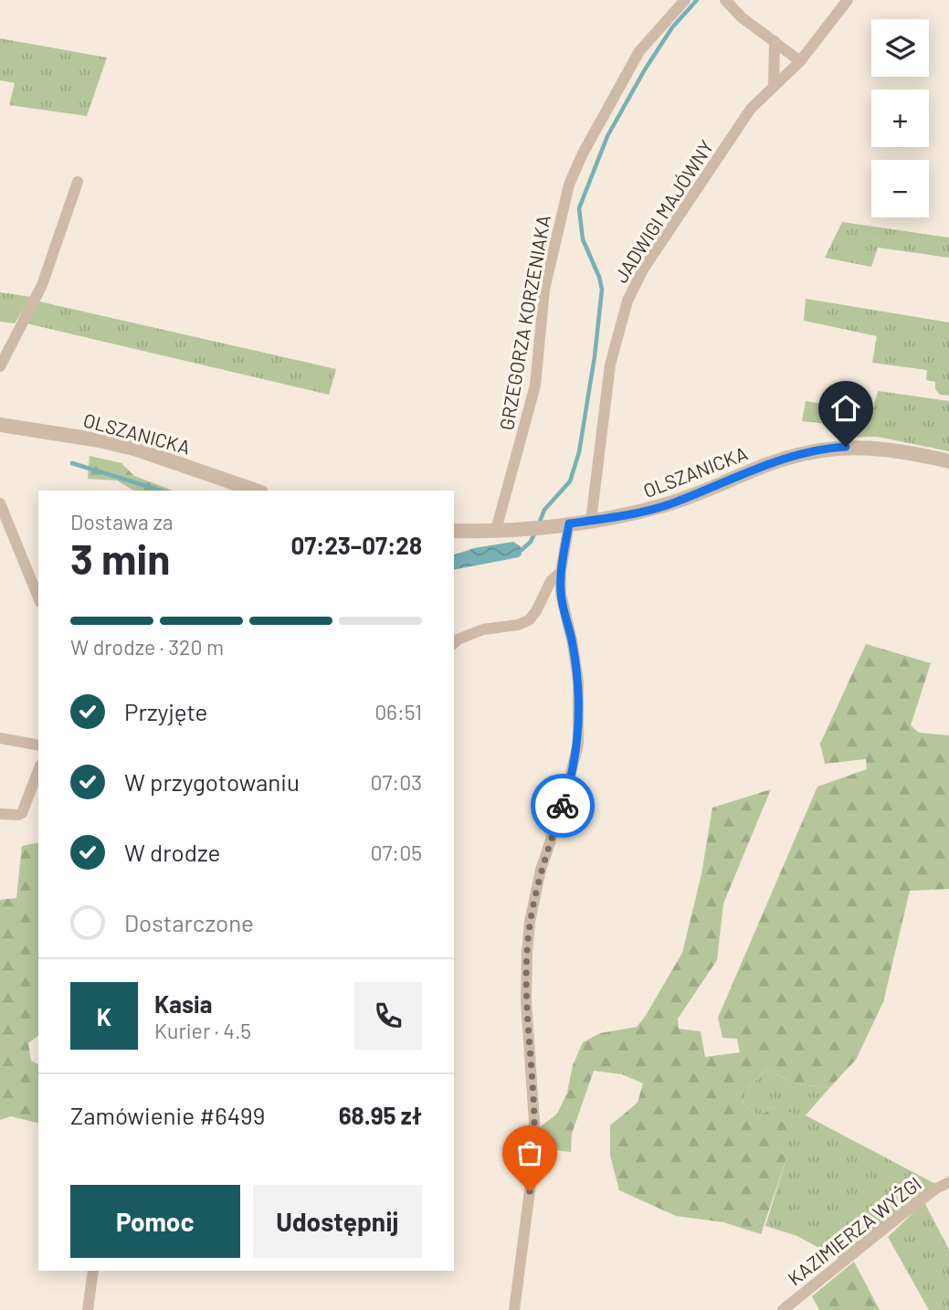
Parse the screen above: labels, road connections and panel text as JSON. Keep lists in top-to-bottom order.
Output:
{
  "streets": {
    "street": [
      "JADWIGI MAJÓWNY",
      "GRZEGORZA KORZENIAKA",
      "OLSZANICKA",
      "KAZIMIERZA WYŻGI"
    ]
  },
  "crossings": [
    ["JADWIGI MAJÓWNY", "OLSZANICKA"],
    ["GRZEGORZA KORZENIAKA", "OLSZANICKA"]
  ],
  "page": {
    "map_buttons": ["+", "−"],
    "heading": ["3 min", "Dostawa za", "07:23–07:28"],
    "panel": [
      "Kasia",
      "Kurier · 4.5",
      "Zamówienie #6499",
      "68.95 zł"
    ],
    "bar": "W drodze · 320 m",
    "list": [
      ["Przyjęte", "06:51"],
      ["W przygotowaniu", "07:03"],
      ["W drodze", "07:05"],
      "Dostarczone"
    ],
    "round": "K",
    "buttons": ["Pomoc", "Udostępnij"]
  }
}
